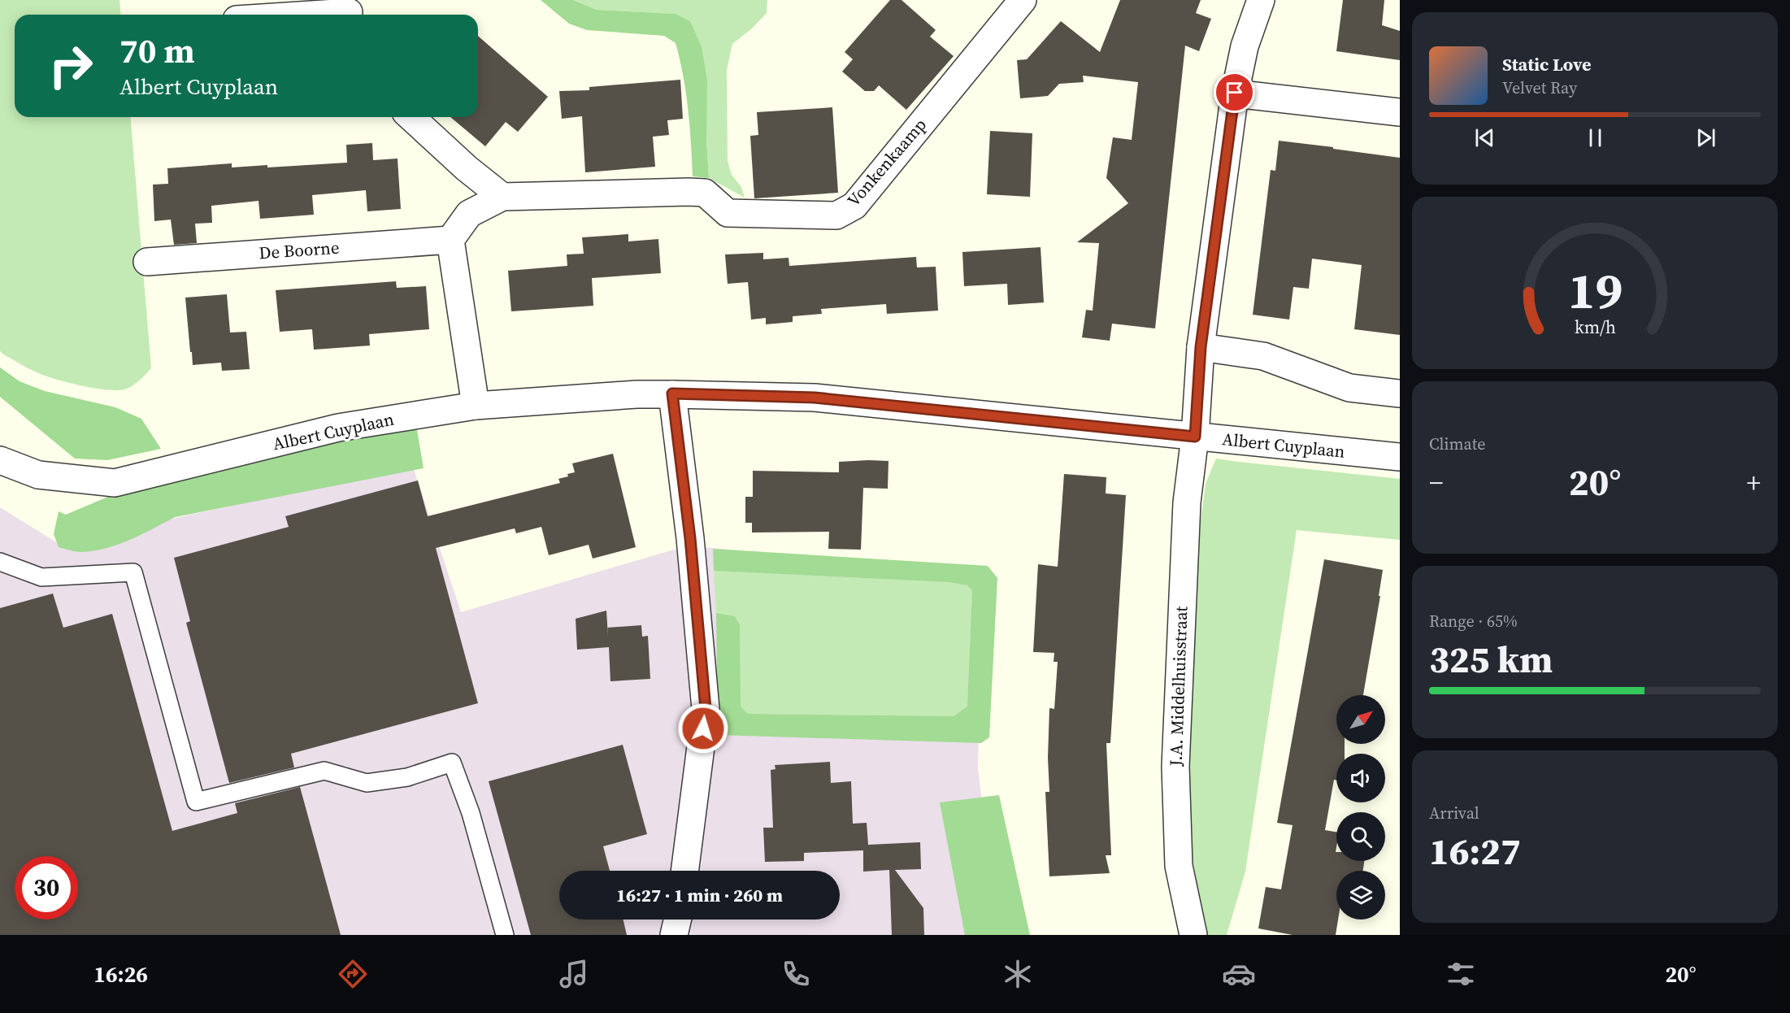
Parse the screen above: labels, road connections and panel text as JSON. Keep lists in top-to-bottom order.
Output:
{
  "streets": {
    "street": [
      "Vonkenkaamp",
      "De Boorne",
      "Albert Cuyplaan",
      "J.A. Middelhuisstraat"
    ]
  },
  "crossings": [
    ["Albert Cuyplaan", "J.A. Middelhuisstraat"]
  ],
  "north": "top right",
  "page": {
    "turn": ["70 m", "Albert Cuyplaan"],
    "song": ["Static Love", "Velvet Ray"],
    "tile": [
      "Climate",
      ["Range · 65%", "325 km"],
      ["Arrival", "16:27"]
    ],
    "heat": ["−", "20°", "+"],
    "limit": "30",
    "trip": "16:27 · 1 min · 260 m",
    "tabs": ["16:26", "20°"],
    "gauge": ["19", "km/h"]
  }
}
